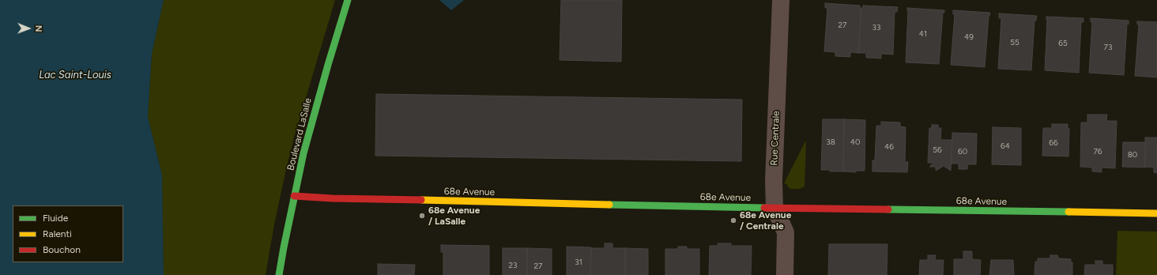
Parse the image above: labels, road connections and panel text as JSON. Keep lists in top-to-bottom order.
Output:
{
  "streets": {
    "street": ["Boulevard LaSalle", "Rue Centrale", "68e Avenue"]
  },
  "crossings": [
    ["Boulevard LaSalle", "68e Avenue"],
    ["Rue Centrale", "68e Avenue"]
  ],
  "water": ["Lac Saint-Louis"],
  "places": ["68e Avenue / LaSalle", "68e Avenue / Centrale"],
  "house_numbers": [
    "27",
    "33",
    "41",
    "49",
    "55",
    "65",
    "73",
    "38",
    "40",
    "66",
    "64",
    "46",
    "56",
    "60",
    "76",
    "80",
    "31",
    "23",
    "27"
  ],
  "legend": ["Fluide", "Ralenti", "Bouchon"],
  "north": "right"
}
